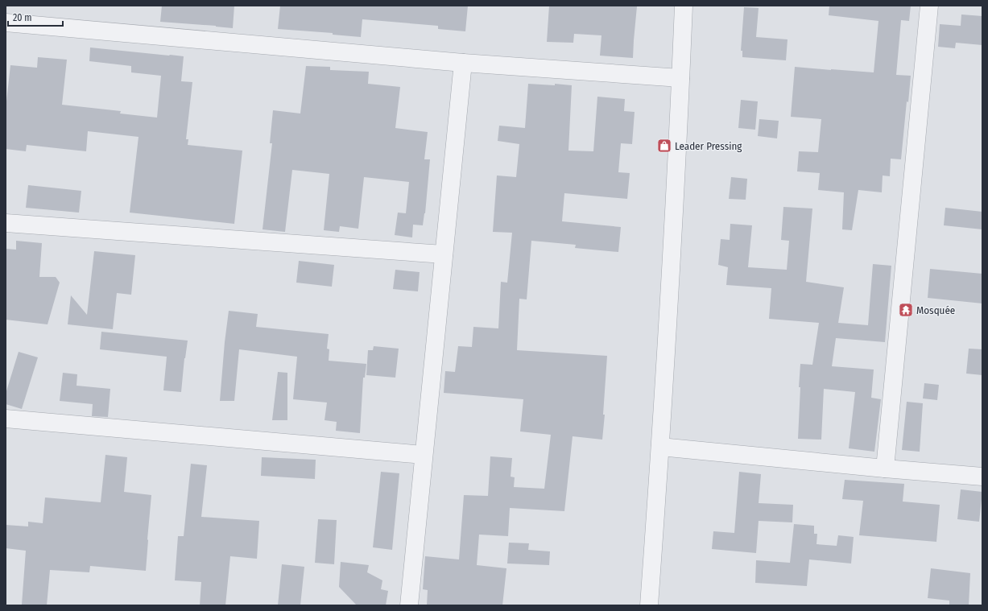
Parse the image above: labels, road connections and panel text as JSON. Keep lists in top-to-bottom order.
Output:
{
  "places": {
    "shop": ["Leader Pressing"],
    "temple": ["Mosquée"]
  },
  "scale_bar": "20 m"
}
